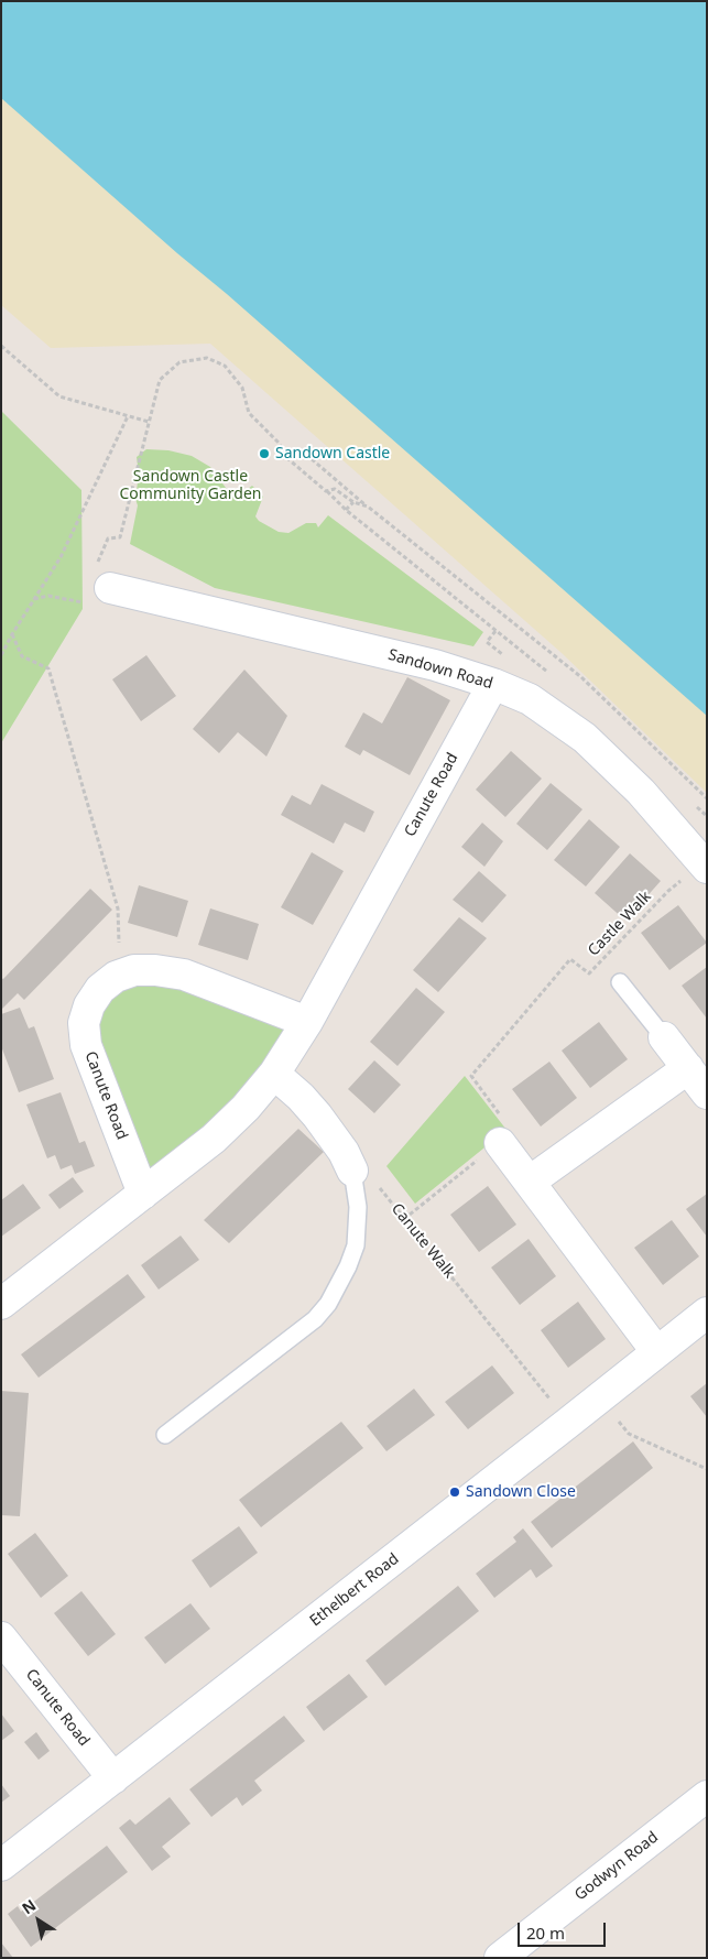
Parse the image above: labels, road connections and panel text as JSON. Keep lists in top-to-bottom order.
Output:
{
  "streets": {
    "street": [
      "Sandown Road",
      "Canute Road",
      "Ethelbert Road",
      "Godwyn Road"
    ],
    "path": ["Castle Walk", "Canute Walk"]
  },
  "crossings": [
    ["Sandown Road", "Canute Road"],
    ["Sandown Road", "Castle Walk"],
    ["Canute Road", "Ethelbert Road"],
    ["Canute Walk", "Ethelbert Road"]
  ],
  "parks": ["Sandown Castle Community Garden"],
  "places": ["Sandown Castle", "Sandown Close"],
  "scale_bar": "20 m",
  "north": "top left"
}
